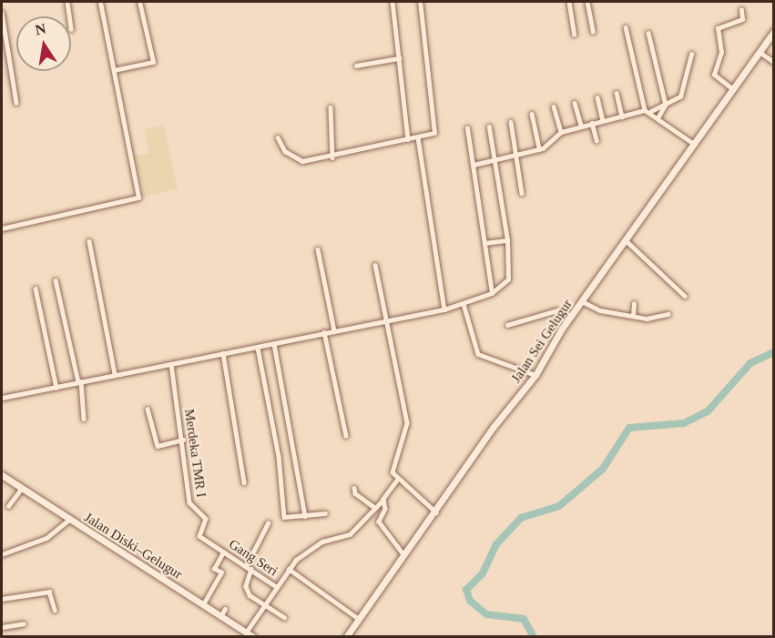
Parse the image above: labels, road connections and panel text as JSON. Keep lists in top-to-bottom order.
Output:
{
  "streets": {
    "main road": ["Jalan Sei Gelugur", "Jalan Diski–Gelugur"],
    "street": ["Merdeka TMR I", "Gang Seri"]
  },
  "crossings": [
    ["Merdeka TMR I", "Gang Seri"],
    ["Jalan Diski–Gelugur", "Gang Seri"]
  ],
  "north": "top"
}
